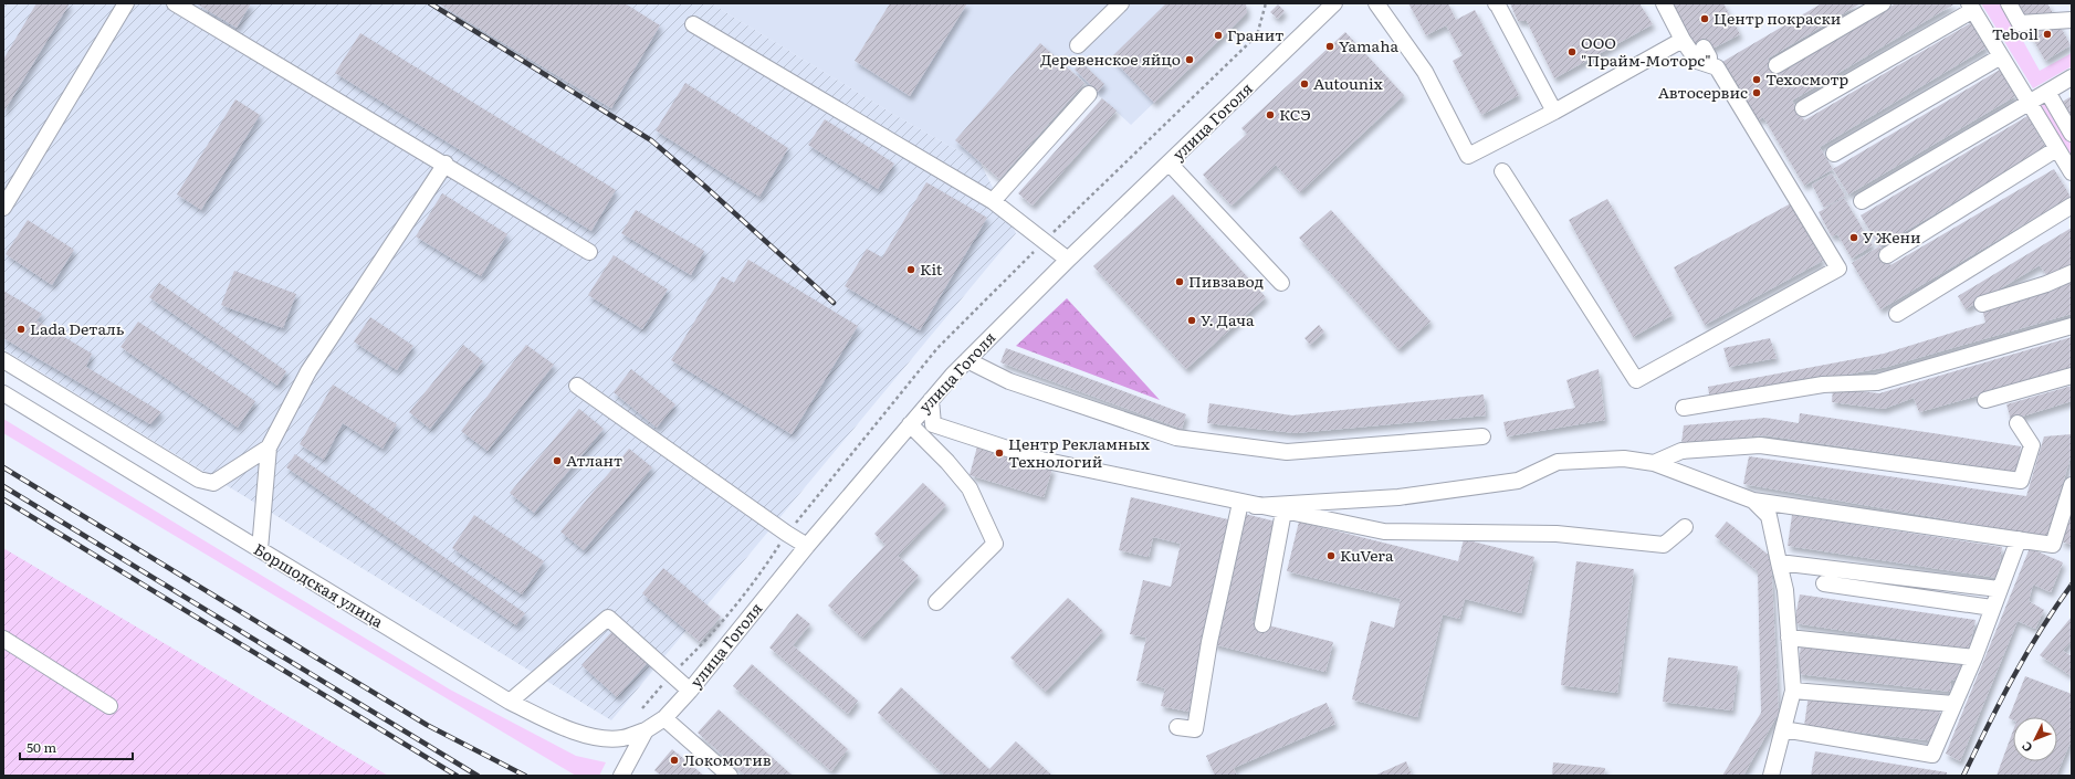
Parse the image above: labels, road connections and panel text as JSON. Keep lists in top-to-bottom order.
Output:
{
  "streets": {
    "street": ["улица Гоголя", "Боршодская улица"]
  },
  "crossings": [
    ["улица Гоголя", "Боршодская улица"]
  ],
  "places": [
    "Центр покраски",
    "Teboil",
    "Гранит",
    "Yamaha",
    "ООО \"Прайм-Моторс\"",
    "Деревенское яйцо",
    "Техосмотр",
    "Autounix",
    "Автосервис",
    "КСЭ",
    "У Жени",
    "Kit",
    "Пивзавод",
    "У. Дача",
    "Lada Dеталь",
    "Центр Рекламных Технологий",
    "Атлант",
    "KuVera",
    "Локомотив"
  ],
  "scale_bar": "50 m",
  "north": "bottom left"
}
